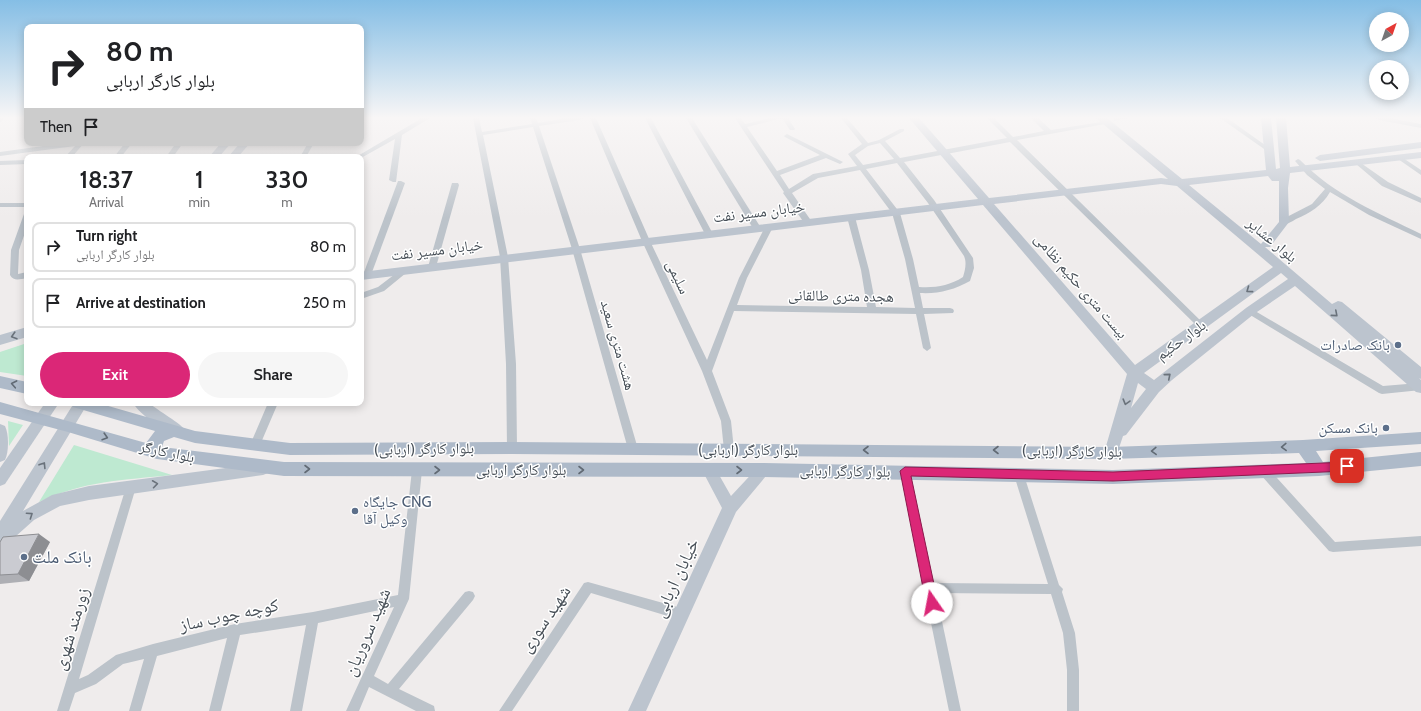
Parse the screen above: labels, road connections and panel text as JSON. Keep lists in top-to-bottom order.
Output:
{
  "streets": {
    "main road": ["بلوار کارگر (اربابی)", "بلوار کارگر", "بلوار کارگر اربابی"],
    "street": [
      "خیابان مسیر نفت",
      "بلوار عشایر",
      "سلیمی",
      "بیست متری حکیم نظامی",
      "هجده متری طالقانی",
      "بلوار حکیم",
      "هشت متری سعید",
      "خیابان اربابی",
      "کوچه چوب ساز",
      "شهید سوری",
      "زورمند شهری",
      "شهید سروریان"
    ]
  },
  "crossings": [
    ["خیابان مسیر نفت", "بلوار عشایر"],
    ["خیابان مسیر نفت", "سلیمی"],
    ["خیابان مسیر نفت", "بیست متری حکیم نظامی"],
    ["خیابان مسیر نفت", "هشت متری سعید"],
    ["بلوار عشایر", "بلوار حکیم"],
    ["سلیمی", "بلوار کارگر (اربابی)"],
    ["بیست متری حکیم نظامی", "بلوار حکیم"],
    ["بلوار حکیم", "بلوار کارگر (اربابی)"],
    ["هشت متری سعید", "بلوار کارگر (اربابی)"],
    ["بلوار کارگر", "بلوار کارگر اربابی"],
    ["بلوار کارگر اربابی", "خیابان اربابی"],
    ["بلوار کارگر اربابی", "شهید سروریان"],
    ["خیابان اربابی", "شهید سوری"],
    ["کوچه چوب ساز", "زورمند شهری"],
    ["کوچه چوب ساز", "شهید سروریان"]
  ],
  "one_way": ["بلوار کارگر (اربابی)", "بلوار کارگر اربابی"],
  "places": [
    "بانک صادرات",
    "بانک مسکن",
    "جایگاه CNG وکیل آقا",
    "بانک ملت"
  ],
  "north": "top right",
  "page": {
    "turn": ["80 m", "بلوار کارگر اربابی"],
    "then": "Then",
    "eta": [
      "18:37",
      "Arrival",
      "1",
      "min",
      "330",
      "m"
    ],
    "list": [
      {
        "name": "Turn right",
        "note": "بلوار کارگر اربابی",
        "value": "80 m"
      },
      {
        "name": "Arrive at destination",
        "value": "250 m"
      }
    ],
    "buttons": ["Exit", "Share"]
  }
}
